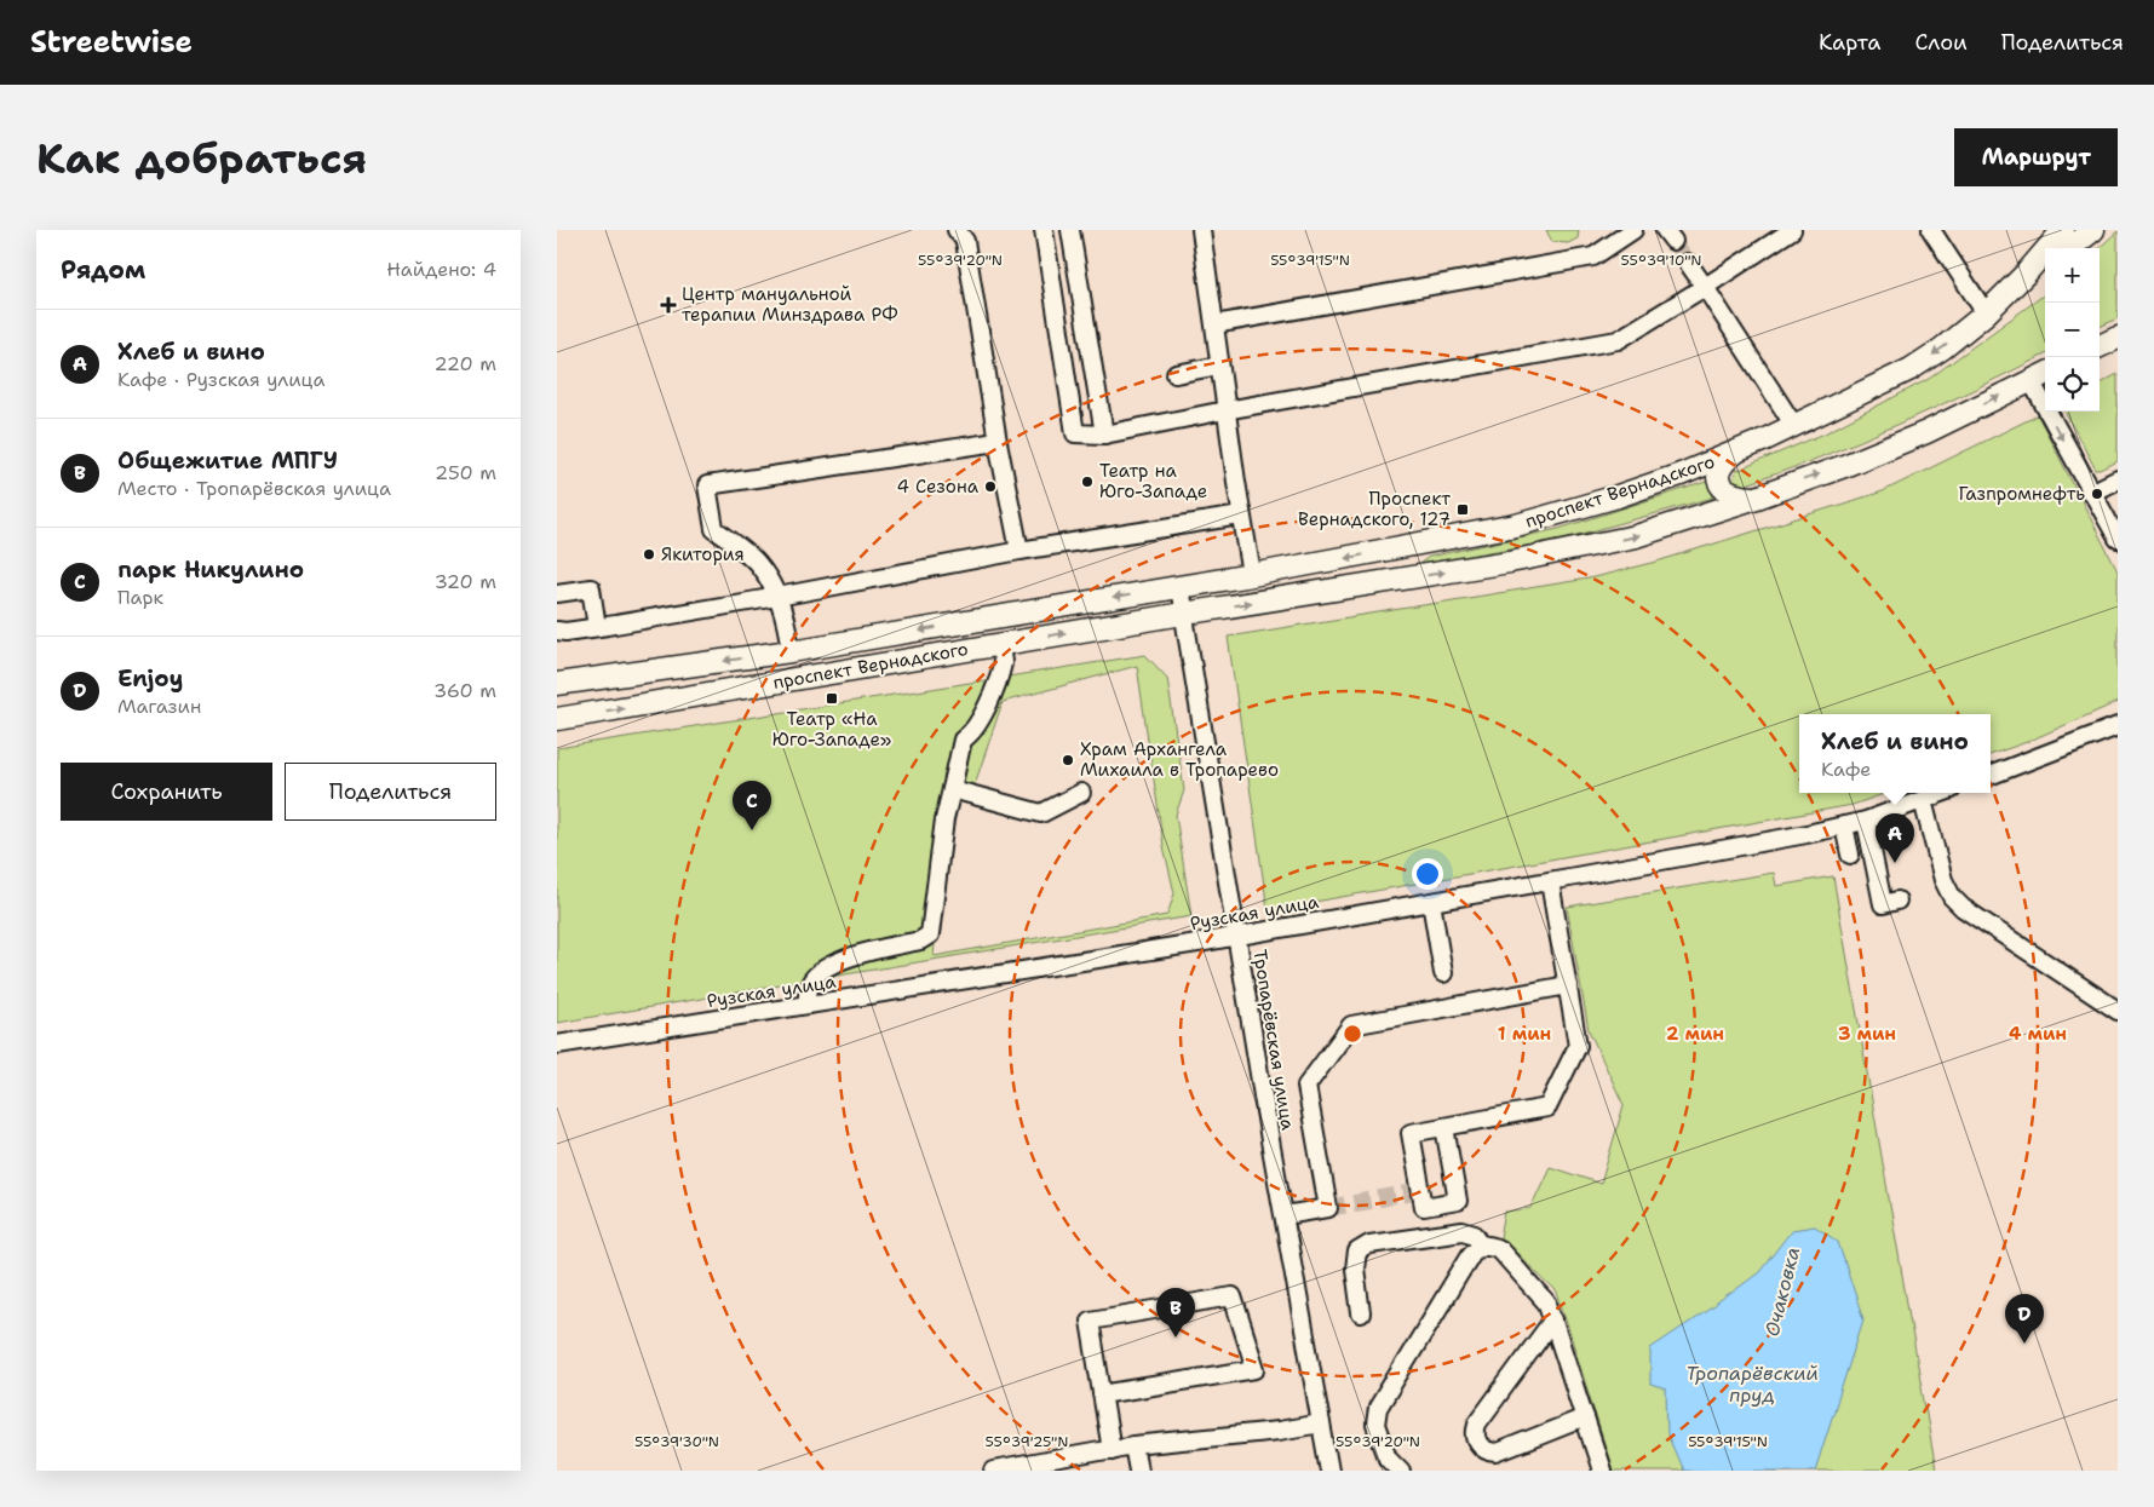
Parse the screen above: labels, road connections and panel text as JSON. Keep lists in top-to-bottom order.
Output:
{
  "streets": {
    "main road": ["проспект Вернадского"],
    "street": ["Рузская улица", "Тропарёвская улица"]
  },
  "crossings": [
    ["проспект Вернадского", "Тропарёвская улица"],
    ["Рузская улица", "Тропарёвская улица"]
  ],
  "water": ["Очаковка", "Тропарёвский пруд"],
  "places": {
    "health": ["Центр мануальной терапии Минздрава РФ"],
    "other": [
      "Театр на Юго-Западе",
      "4 Сезона",
      "Газпромнефть",
      "Якитория",
      "Храм Архангела Михаила в Тропарево"
    ],
    "transit": ["Проспект Вернадского, 127", "Театр «На Юго-Западе»"]
  },
  "page": {
    "header": "Streetwise",
    "nav": ["Карта", "Слои", "Поделиться"],
    "buttons": [
      "Маршрут",
      ["Сохранить", "Поделиться"]
    ],
    "title": "Как добраться",
    "heading": ["Рядом", "Найдено: 4"],
    "map_buttons": ["+", "−"],
    "list": [
      {
        "mark": "A",
        "name": "Хлеб и вино",
        "note": "Кафе · Рузская улица",
        "value": "220 m"
      },
      {
        "mark": "B",
        "name": "Общежитие МПГУ",
        "note": "Место · Тропарёвская улица",
        "value": "250 m"
      },
      {
        "mark": "C",
        "name": "парк Никулино",
        "note": "Парк",
        "value": "320 m"
      },
      {
        "mark": "D",
        "name": "Enjoy",
        "note": "Магазин",
        "value": "360 m"
      }
    ],
    "popup": ["Хлеб и вино", "Кафе"],
    "pins": [
      "C",
      "A",
      "B",
      "D"
    ]
  },
  "coordinates": [
    "55°39'20\"N",
    "55°39'15\"N",
    "55°39'10\"N",
    "55°39'30\"N",
    "55°39'25\"N"
  ],
  "rings": [
    "1 мин",
    "2 мин",
    "3 мин",
    "4 мин"
  ]
}
